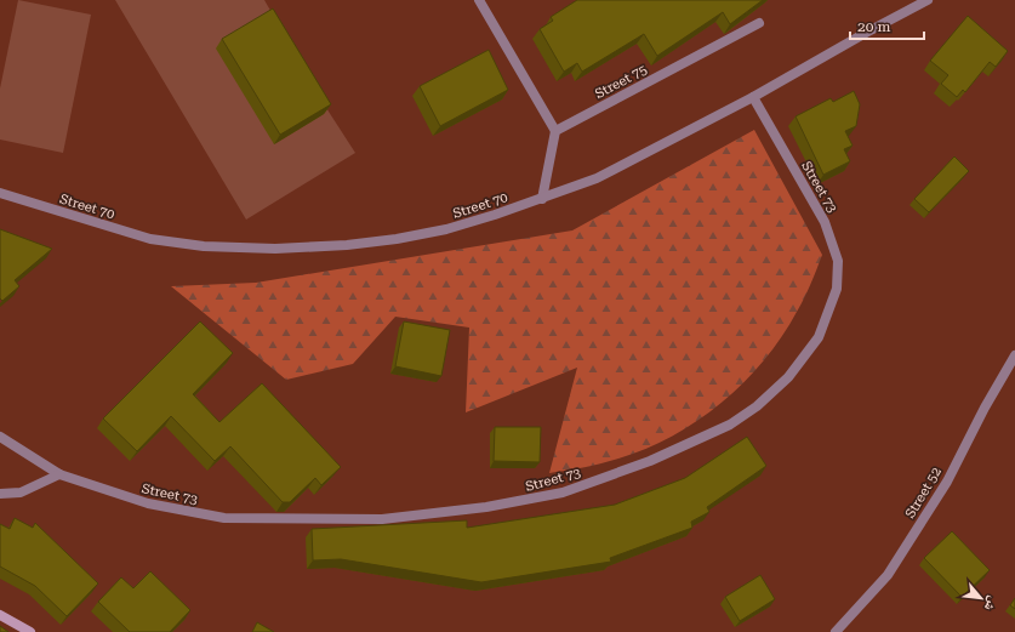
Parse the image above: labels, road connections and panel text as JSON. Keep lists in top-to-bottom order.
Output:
{
  "streets": {
    "street": [
      "Street 75",
      "Street 73",
      "Street 70",
      "Street 52"
    ]
  },
  "crossings": [
    ["Street 73", "Street 70"]
  ],
  "scale_bar": "20 m",
  "north": "bottom right"
}
